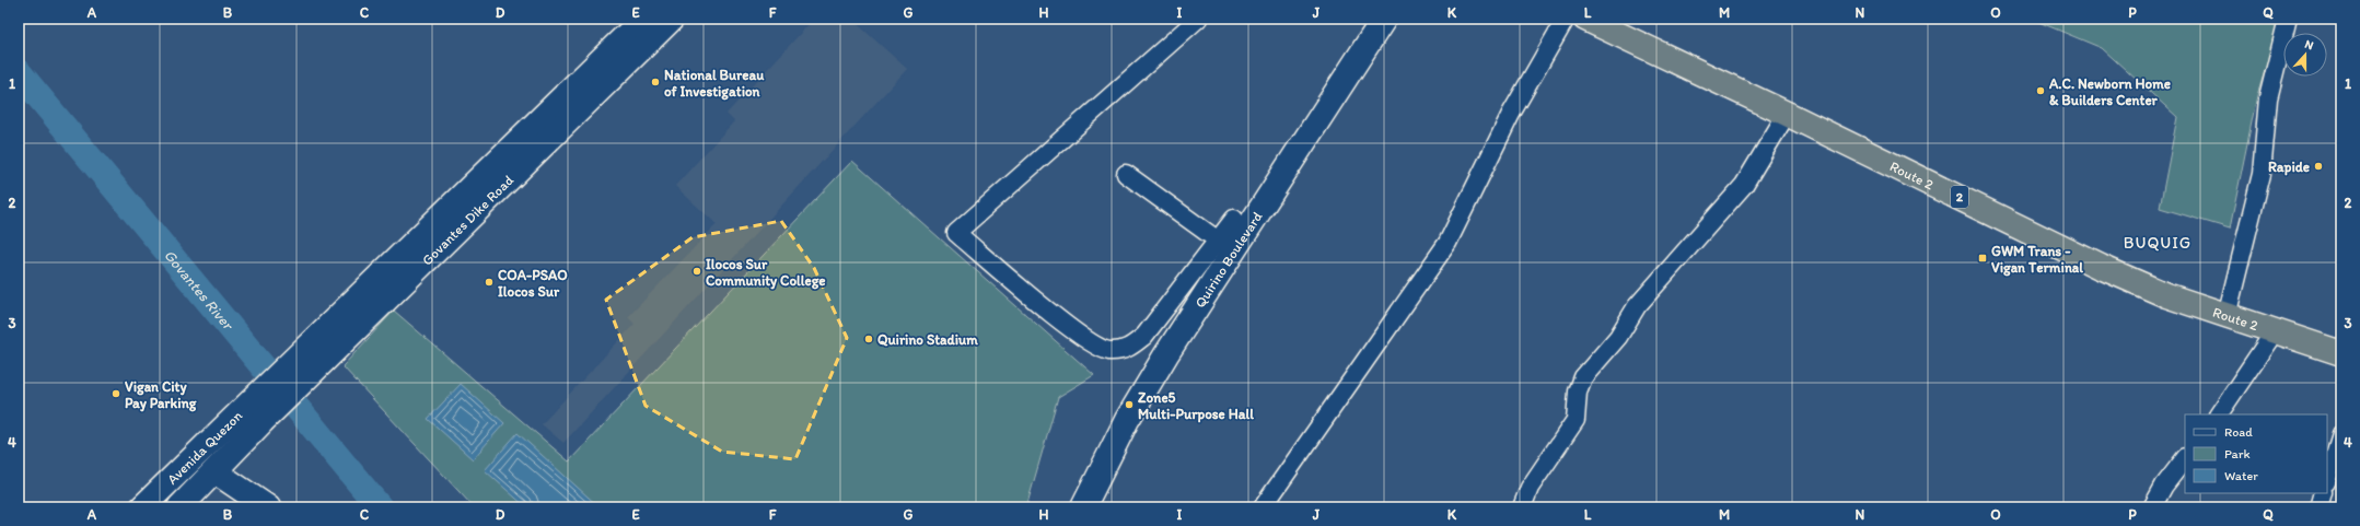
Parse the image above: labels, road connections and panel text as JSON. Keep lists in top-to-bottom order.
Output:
{
  "streets": {
    "highway": ["Route 2", "2"],
    "main road": ["Govantes Dike Road", "Quirino Boulevard", "Avenida Quezon"]
  },
  "crossings": [
    ["Govantes Dike Road", "Avenida Quezon"]
  ],
  "districts": ["BUQUIG"],
  "water": ["Govantes River"],
  "places": {
    "other": [
      "National Bureau of Investigation",
      "A.C. Newborn Home & Builders Center",
      "Rapide",
      "Ilocos Sur Community College",
      "COA-PSAO Ilocos Sur",
      "Quirino Stadium",
      "Vigan City Pay Parking",
      "Zone5 Multi-Purpose Hall"
    ],
    "transit": ["GWM Trans - Vigan Terminal"]
  },
  "legend": ["Road", "Park", "Water"],
  "north": "top",
  "grid": {
    "columns": [
      "A",
      "B",
      "C",
      "D",
      "E",
      "F",
      "G",
      "H",
      "I",
      "J",
      "K",
      "L",
      "M",
      "N",
      "O",
      "P",
      "Q"
    ],
    "rows": [
      "1",
      "2",
      "3",
      "4"
    ]
  }
}
